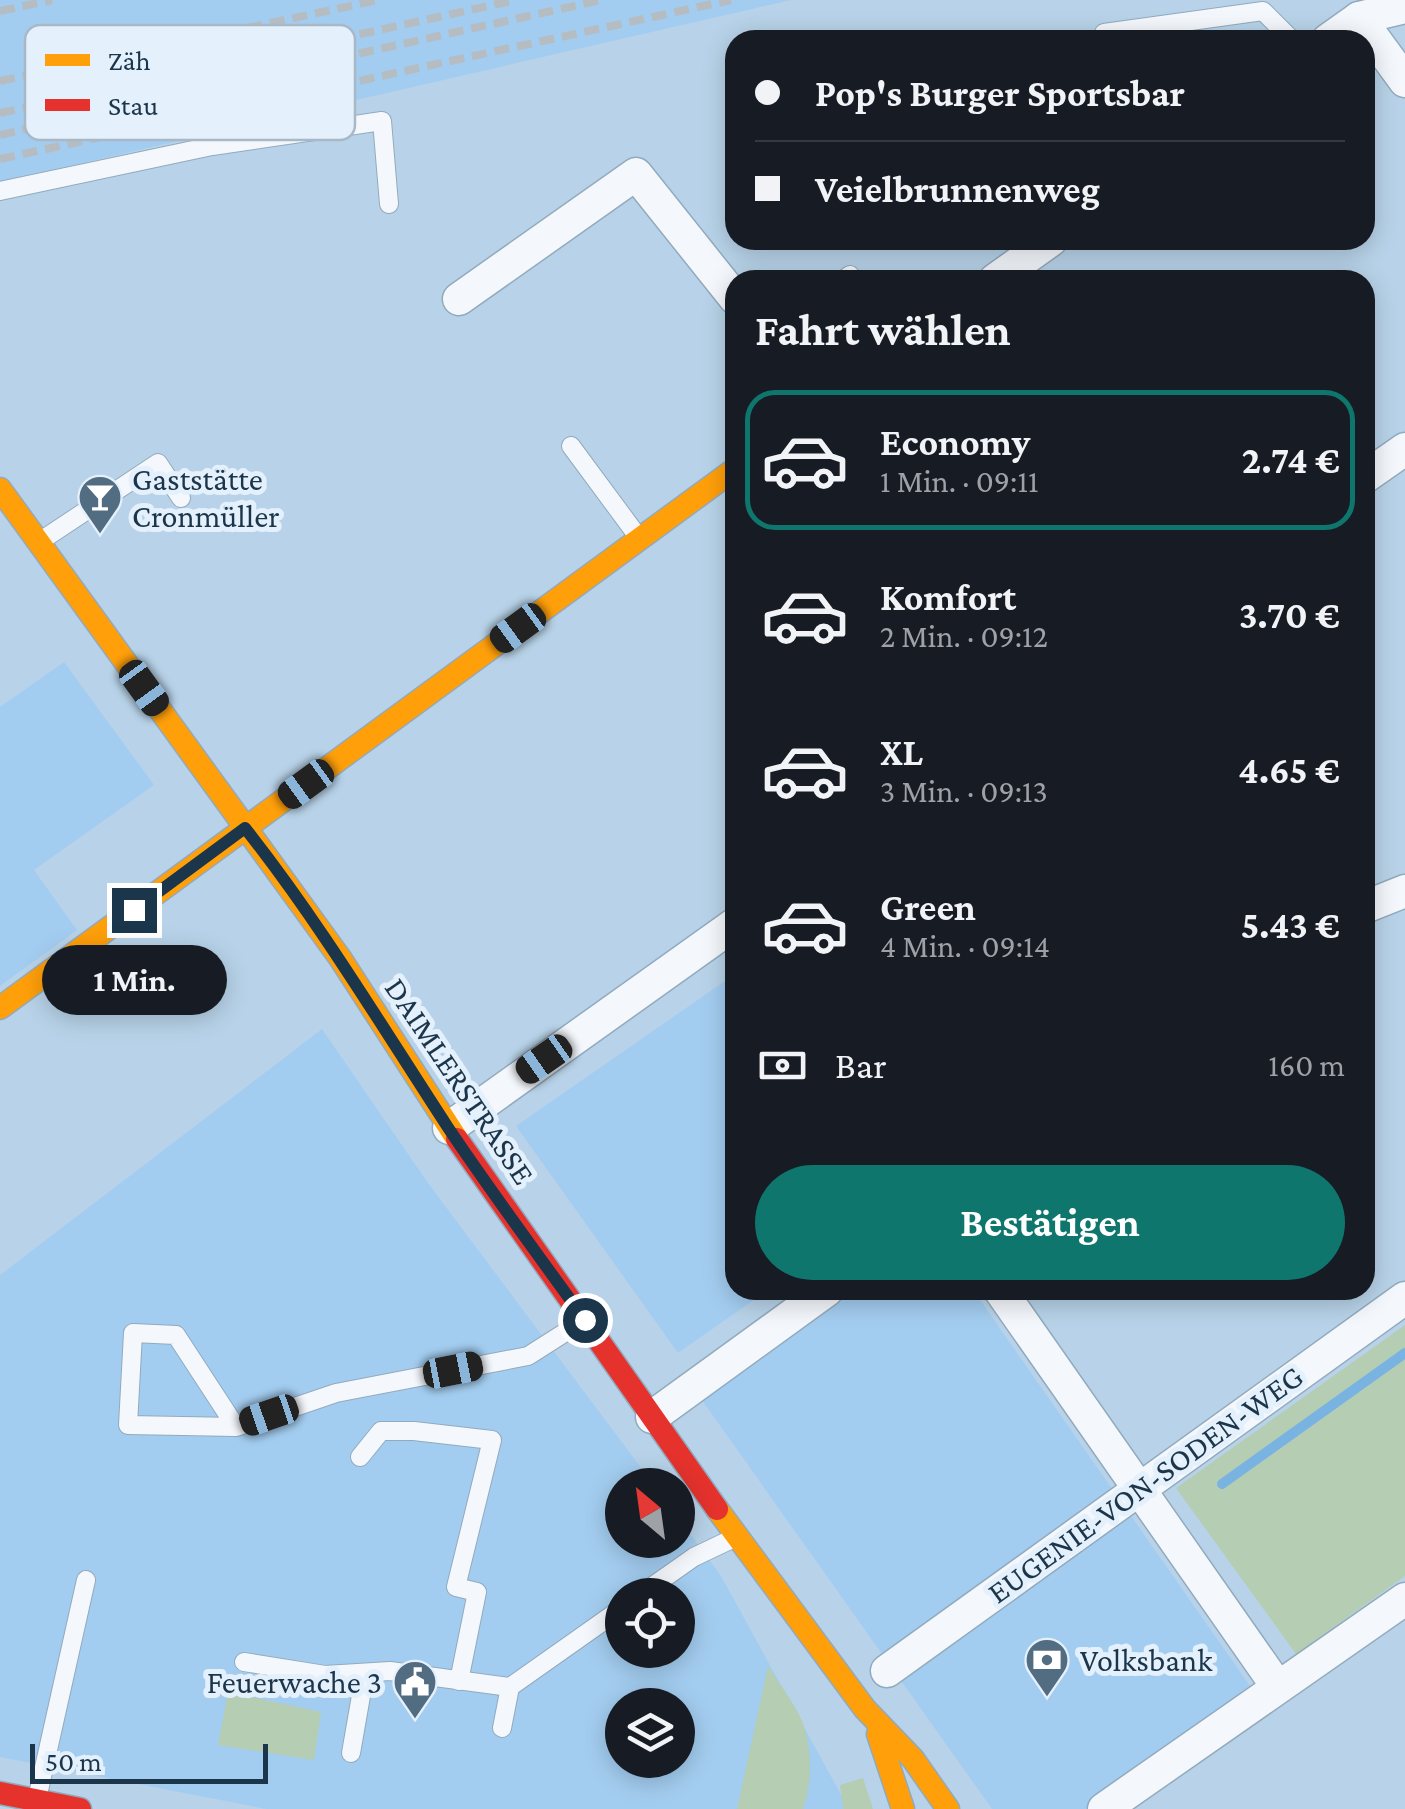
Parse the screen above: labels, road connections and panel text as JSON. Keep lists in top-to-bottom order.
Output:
{
  "streets": {
    "street": ["DAIMLERSTRASSE", "EUGENIE-VON-SODEN-WEG"]
  },
  "places": {
    "bar": ["Gaststätte Cronmüller"],
    "bank": ["Volksbank"],
    "public building": ["Feuerwache 3"]
  },
  "legend": ["Zäh", "Stau"],
  "scale_bar": "50 m",
  "north": "top left",
  "page": {
    "banner": ["Pop's Burger Sportsbar", "Veielbrunnenweg"],
    "heading": "Fahrt wählen",
    "list": [
      {
        "name": "Economy",
        "note": "1 Min. · 09:11",
        "value": "2.74 €"
      },
      {
        "name": "Komfort",
        "note": "2 Min. · 09:12",
        "value": "3.70 €"
      },
      {
        "name": "XL",
        "note": "3 Min. · 09:13",
        "value": "4.65 €"
      },
      {
        "name": "Green",
        "note": "4 Min. · 09:14",
        "value": "5.43 €"
      }
    ],
    "bubble": "1 Min.",
    "pay": ["Bar", "160 m"],
    "buttons": "Bestätigen",
    "scale": "50 m"
  }
}
